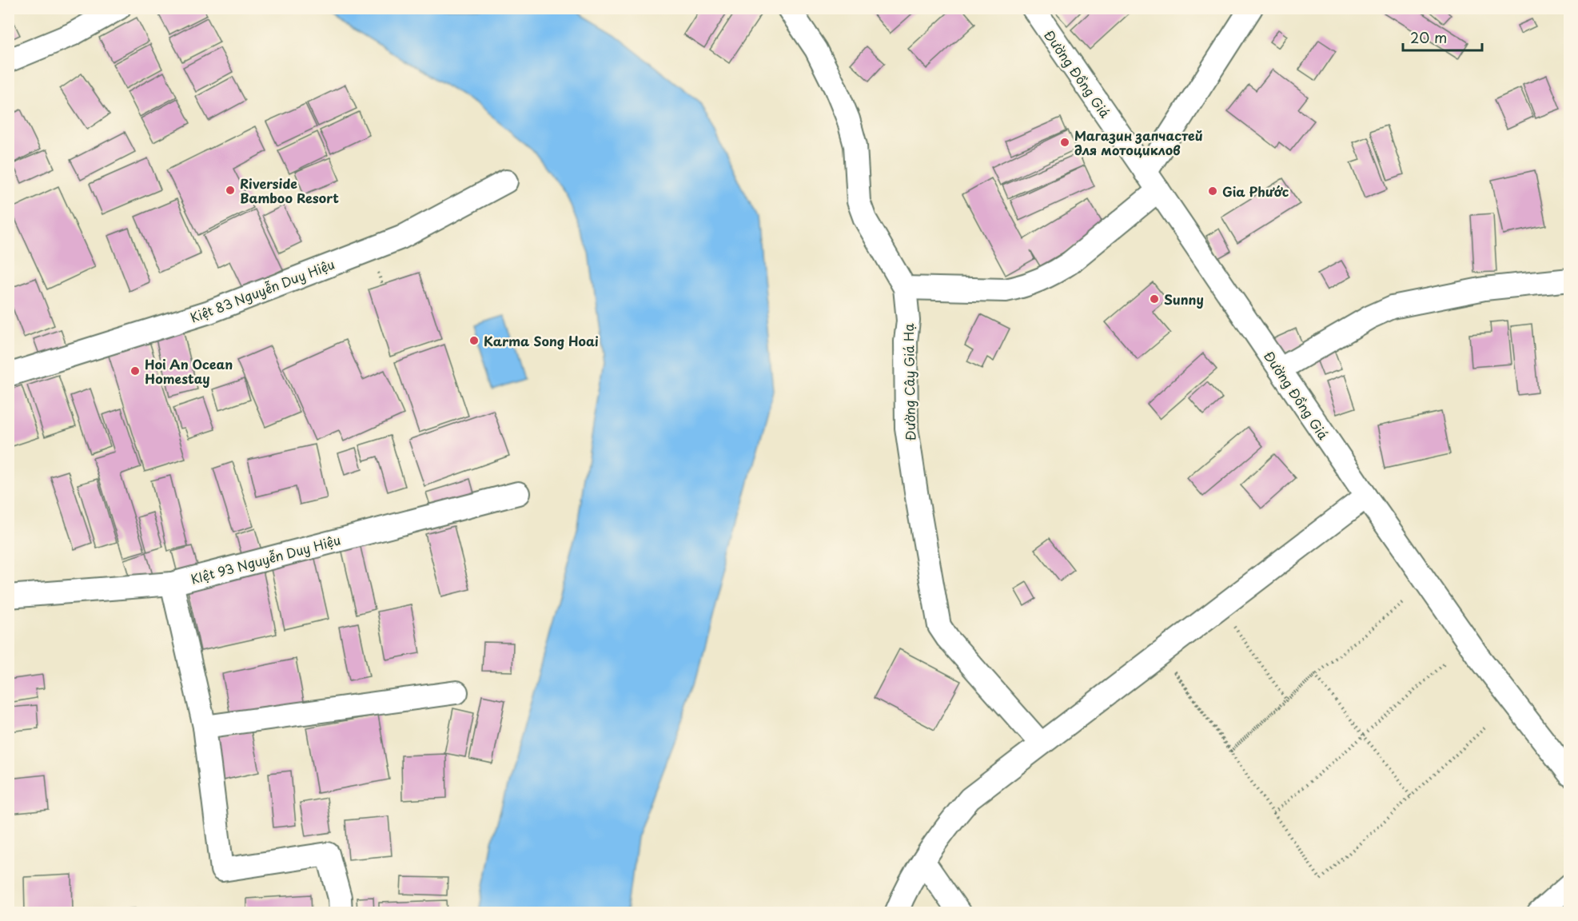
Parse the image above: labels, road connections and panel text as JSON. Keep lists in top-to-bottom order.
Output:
{
  "streets": {
    "street": [
      "Đường Đồng Giá",
      "Kiệt 83 Nguyễn Duy Hiệu",
      "Đường Cây Giá Hạ",
      "KIệt 93 Nguyễn Duy Hiệu"
    ]
  },
  "places": [
    "Магазин запчастей для мотоциклов",
    "Riverside Bamboo Resort",
    "Gia Phước",
    "Sunny",
    "Karma Song Hoai",
    "Hoi An Ocean Homestay"
  ],
  "scale_bar": "20 m"
}
